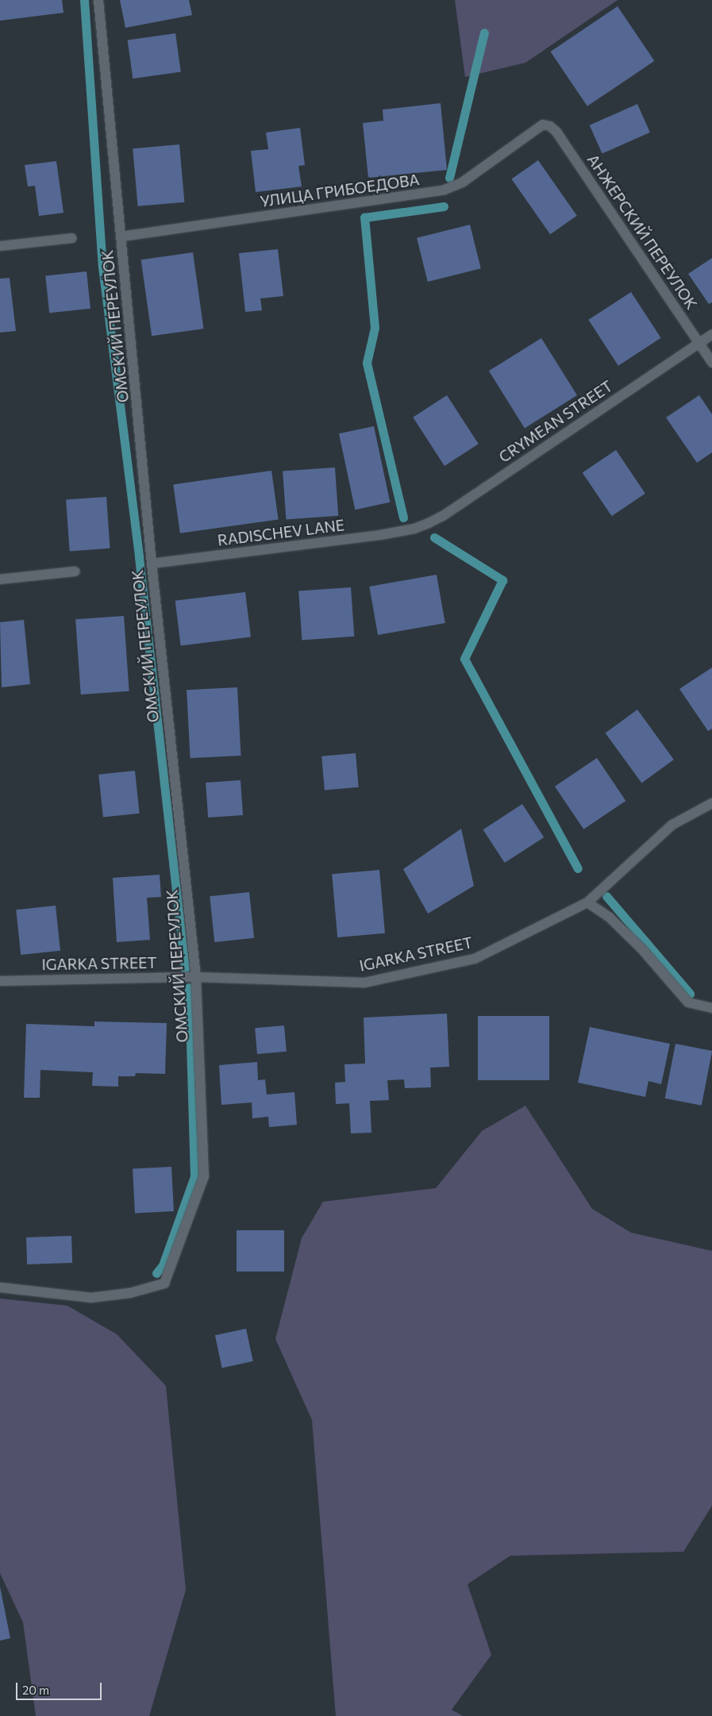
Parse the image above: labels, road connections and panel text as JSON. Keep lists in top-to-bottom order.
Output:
{
  "streets": {
    "street": [
      "УЛИЦА ГРИБОЕДОВА",
      "АНЖЕРСКИЙ ПЕРЕУЛОК",
      "ОМСКИЙ ПЕРЕУЛОК",
      "CRYMEAN STREET",
      "RADISCHEV LANE",
      "IGARKA STREET"
    ]
  },
  "crossings": [
    ["УЛИЦА ГРИБОЕДОВА", "АНЖЕРСКИЙ ПЕРЕУЛОК"],
    ["УЛИЦА ГРИБОЕДОВА", "ОМСКИЙ ПЕРЕУЛОК"],
    ["АНЖЕРСКИЙ ПЕРЕУЛОК", "CRYMEAN STREET"],
    ["ОМСКИЙ ПЕРЕУЛОК", "RADISCHEV LANE"],
    ["ОМСКИЙ ПЕРЕУЛОК", "IGARKA STREET"],
    ["CRYMEAN STREET", "RADISCHEV LANE"]
  ],
  "scale_bar": "20 m"
}
